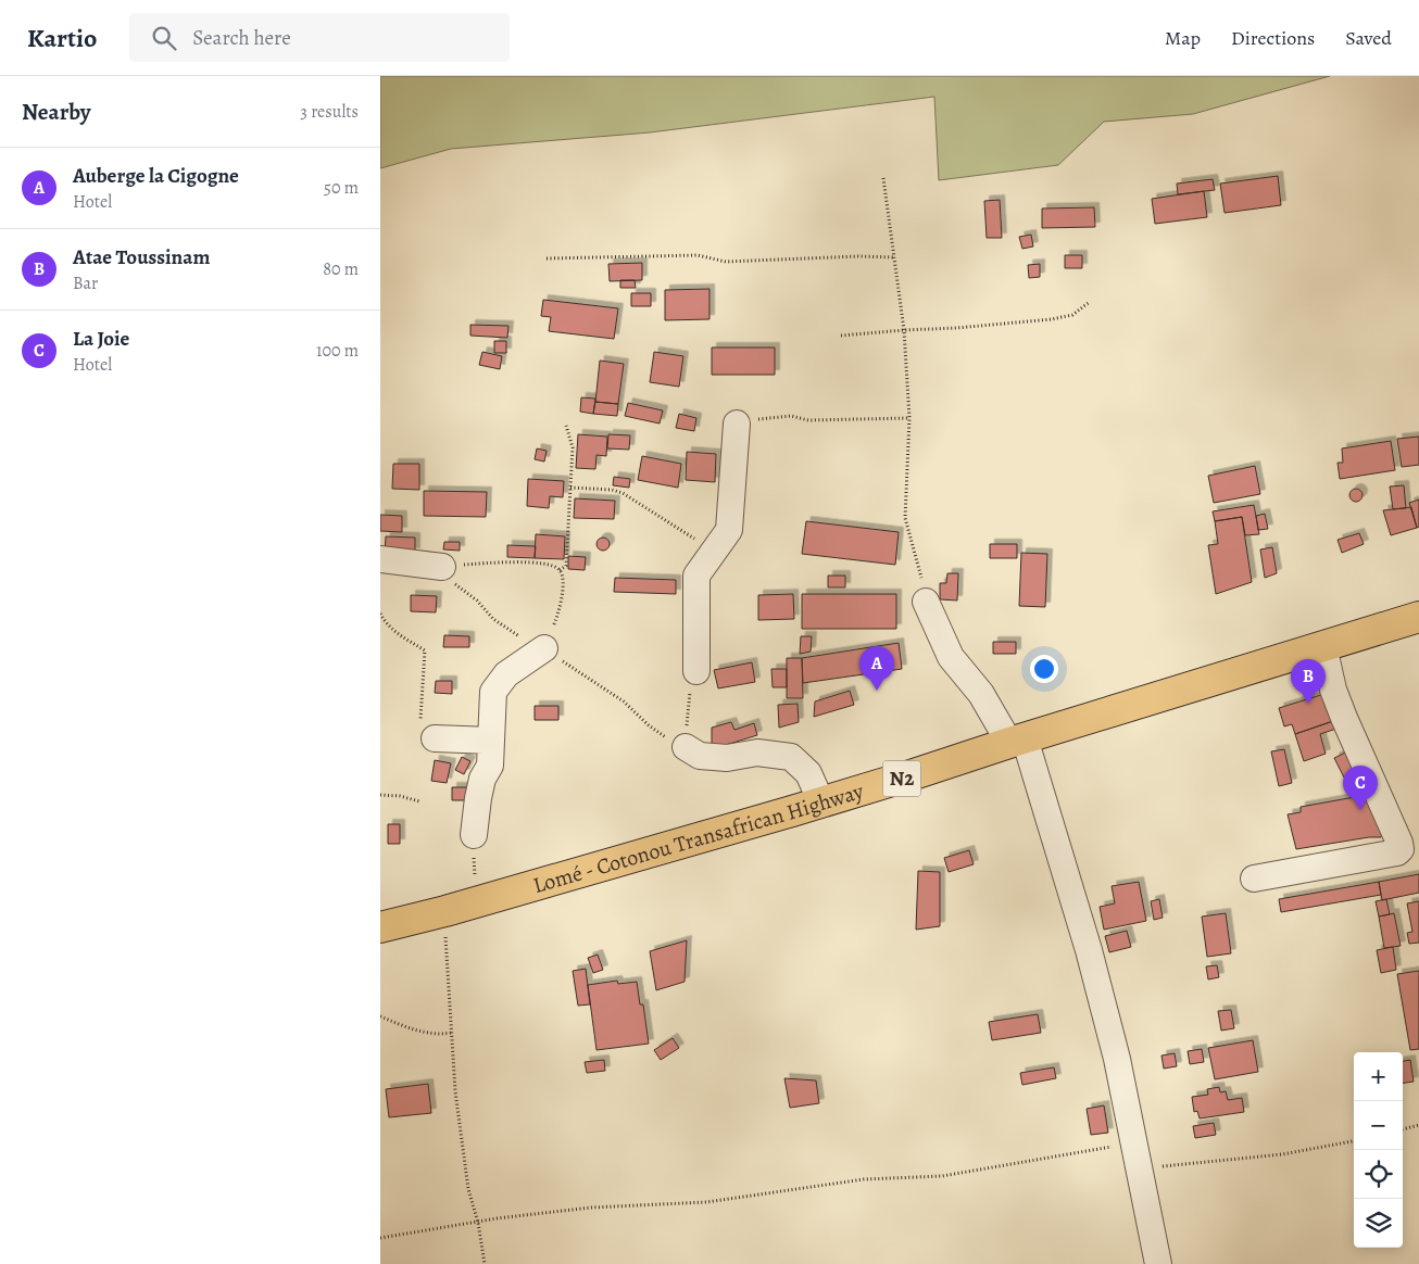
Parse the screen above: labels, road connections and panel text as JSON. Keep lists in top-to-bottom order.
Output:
{
  "streets": {
    "highway": ["N2", "Lomé - Cotonou Transafrican Highway"]
  },
  "page": {
    "header": "Kartio",
    "search": "Search here",
    "nav": ["Map", "Directions", "Saved"],
    "heading": ["Nearby", "3 results"],
    "list": [
      {
        "mark": "A",
        "name": "Auberge la Cigogne",
        "note": "Hotel",
        "value": "50 m"
      },
      {
        "mark": "B",
        "name": "Atae Toussinam",
        "note": "Bar",
        "value": "80 m"
      },
      {
        "mark": "C",
        "name": "La Joie",
        "note": "Hotel",
        "value": "100 m"
      }
    ],
    "pins": ["A", "B", "C"],
    "map_buttons": ["+", "−"]
  }
}
